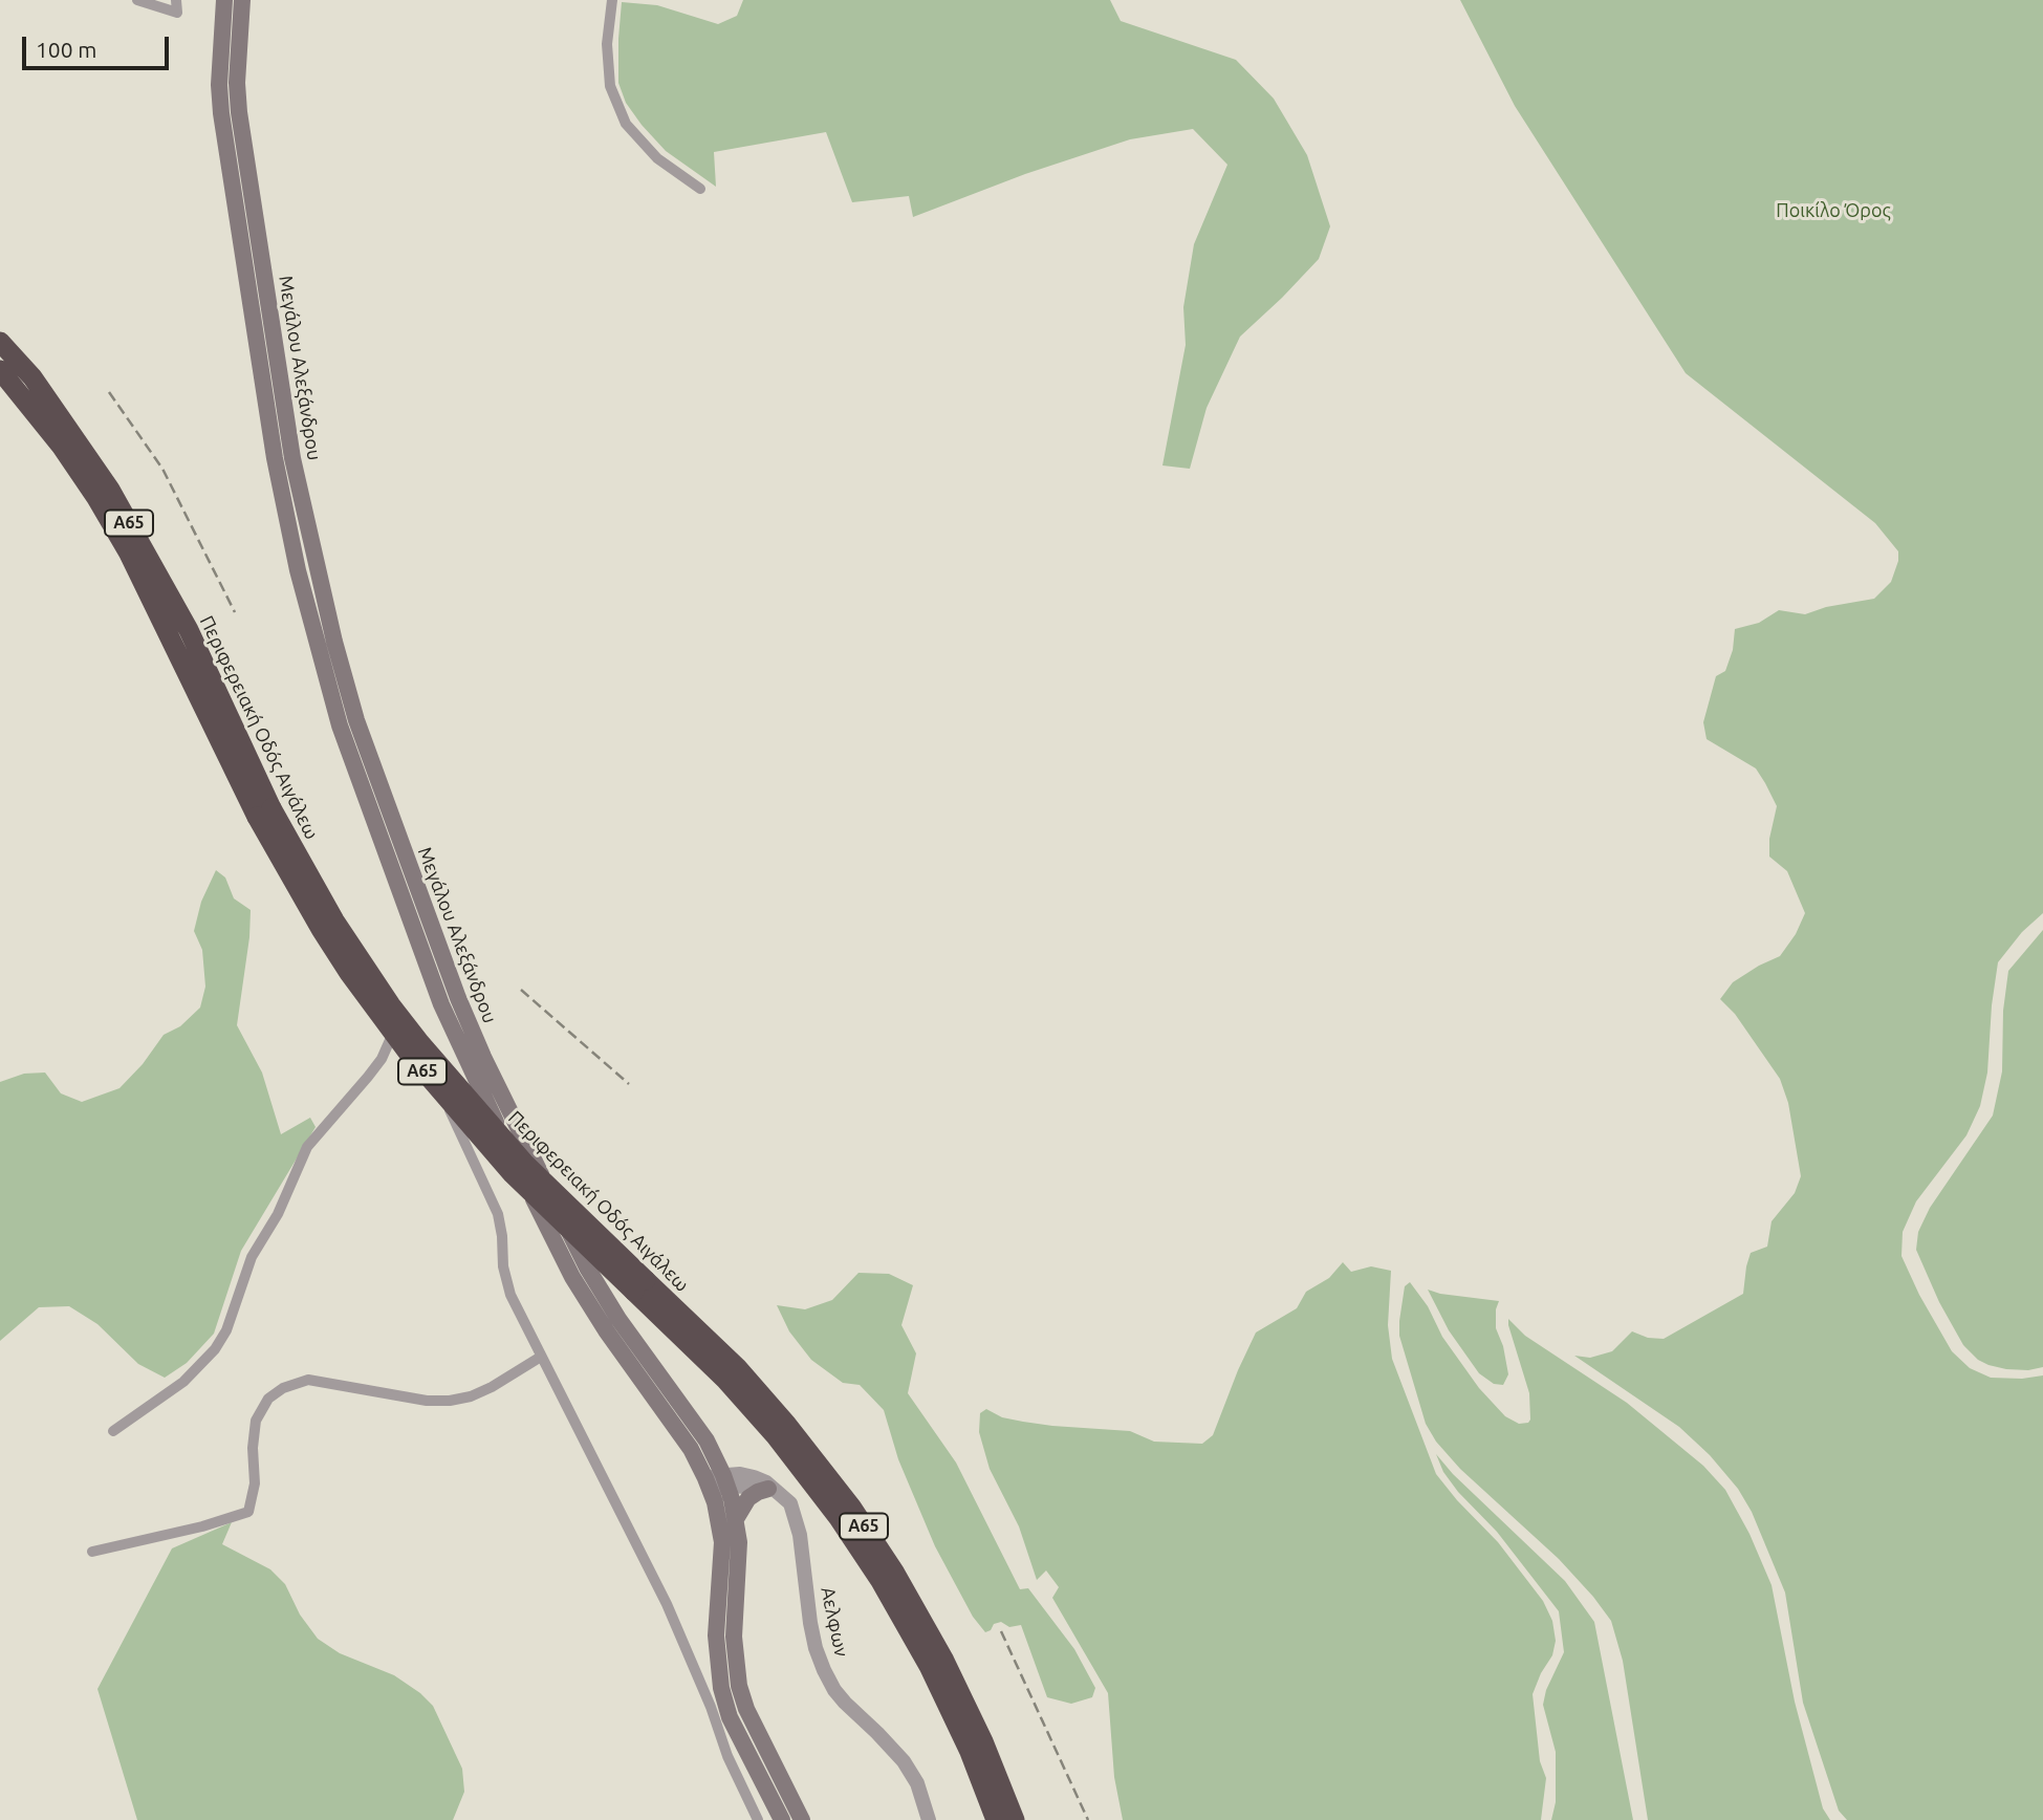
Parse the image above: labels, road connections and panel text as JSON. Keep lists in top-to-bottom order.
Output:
{
  "streets": {
    "highway": ["Α65", "Περιφερειακή Οδός Αιγάλεω"],
    "main road": ["Μεγάλου Αλεξάνδρου"],
    "street": ["Αελφων"]
  },
  "parks": ["Ποικίλο Όρος"],
  "scale_bar": "100 m"
}
